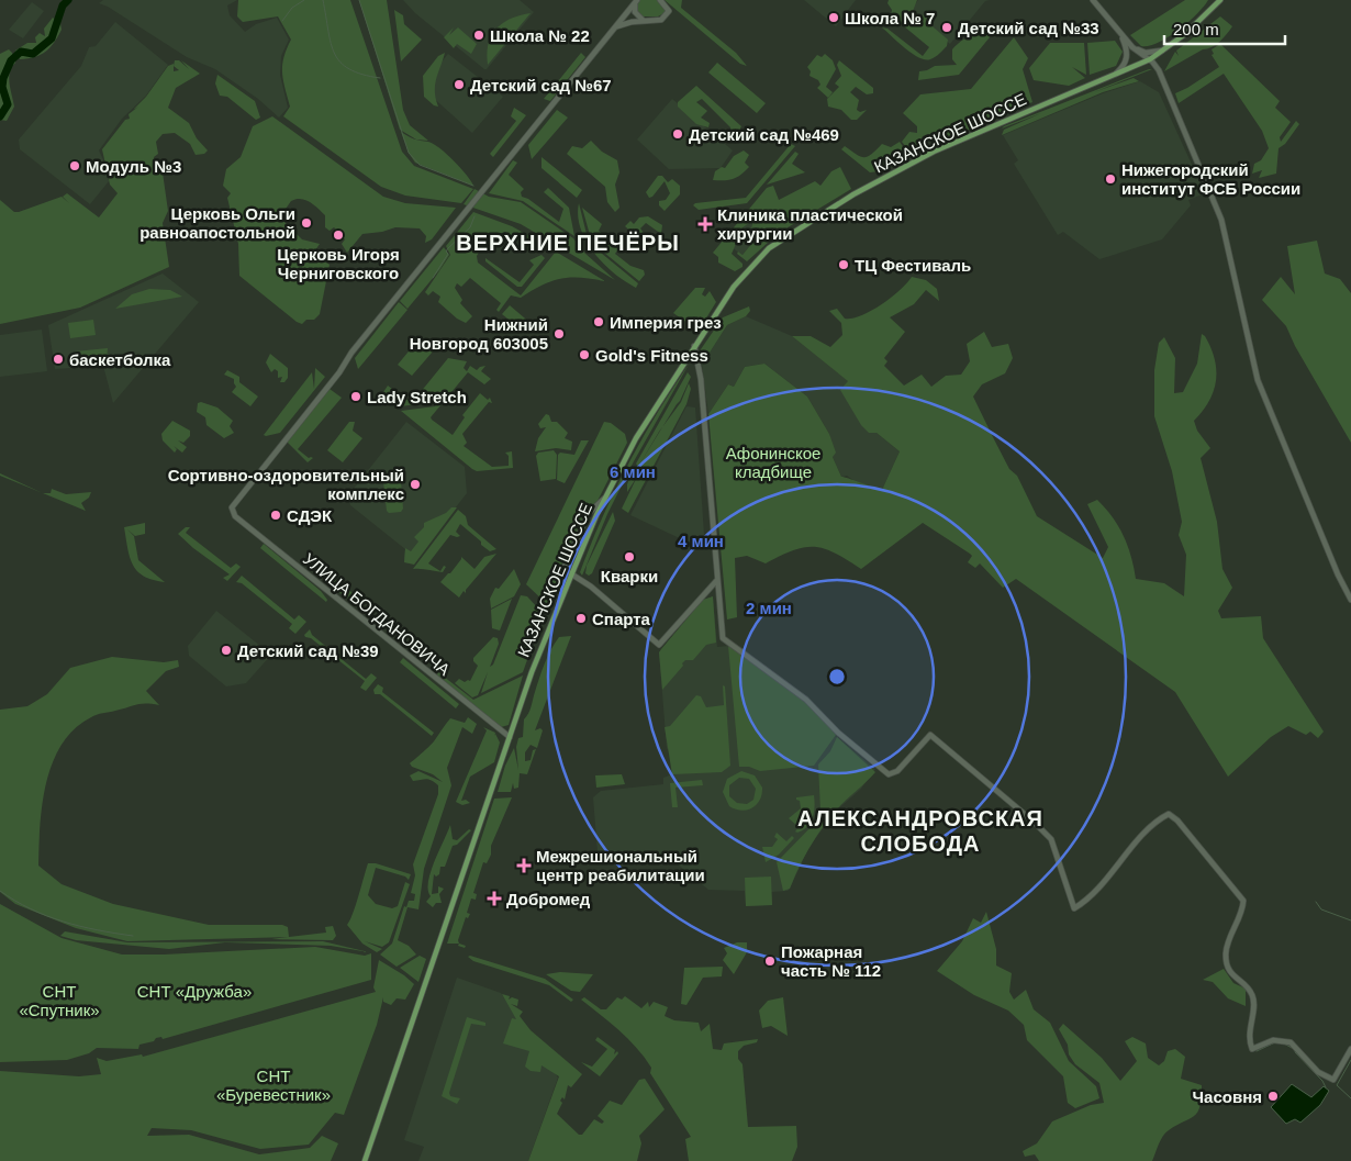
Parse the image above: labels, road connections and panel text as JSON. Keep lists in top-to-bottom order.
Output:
{
  "streets": {
    "main road": ["КАЗАНСКОЕ ШОССЕ"],
    "street": ["УЛИЦА БОГДАНОВИЧА"]
  },
  "crossings": [
    ["КАЗАНСКОЕ ШОССЕ", "УЛИЦА БОГДАНОВИЧА"]
  ],
  "districts": ["ВЕРХНИЕ ПЕЧЁРЫ", "АЛЕКСАНДРОВСКАЯ СЛОБОДА"],
  "parks": [
    "Афонинское кладбище",
    "СНТ «Спутник»",
    "СНТ «Дружба»",
    "СНТ «Буревестник»"
  ],
  "places": {
    "other": [
      "Школа № 7",
      "Детский сад №33",
      "Школа № 22",
      "Детский сад №67",
      "Детский сад №469",
      "Модуль №3",
      "Нижегородский институт ФСБ России",
      "Церковь Ольги равноапостольной",
      "Церковь Игоря Черниговского",
      "ТЦ Фестиваль",
      "Империя грез",
      "Нижний Новгород 603005",
      "Gold's Fitness",
      "баскетболка",
      "Lady Stretch",
      "Сортивно-оздоровительный комплекс",
      "СДЭК",
      "Кварки",
      "Спарта",
      "Детский сад №39",
      "Пожарная часть № 112",
      "Часовня"
    ],
    "health": ["Клиника пластической хирургии", "Межрешиональный центр реабилитации", "Добромед"]
  },
  "scale_bar": "200 m",
  "rings": ["6 мин", "4 мин", "2 мин"]
}
